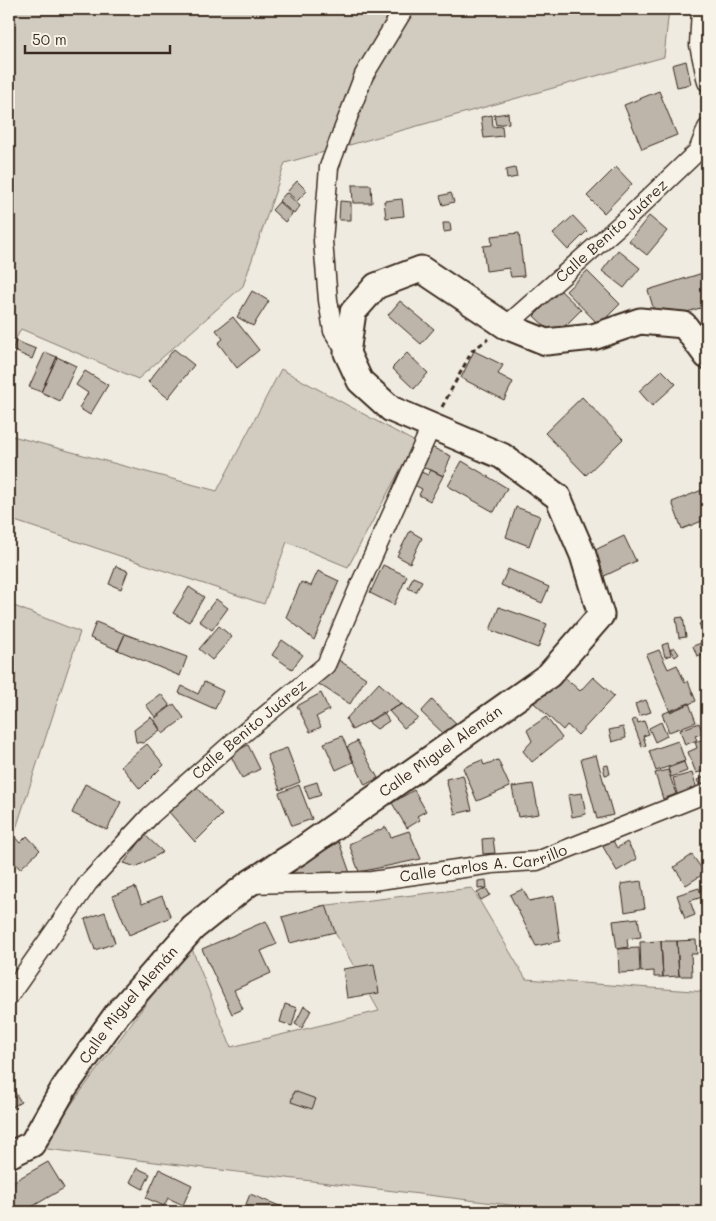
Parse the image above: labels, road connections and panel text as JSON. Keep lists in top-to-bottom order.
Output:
{
  "streets": {
    "main road": ["Calle Miguel Alemán"],
    "street": ["Calle Benito Juárez", "Calle Carlos A. Carrillo"]
  },
  "crossings": [
    ["Calle Benito Juárez", "Calle Miguel Alemán"],
    ["Calle Miguel Alemán", "Calle Carlos A. Carrillo"]
  ],
  "scale_bar": "50 m"
}
